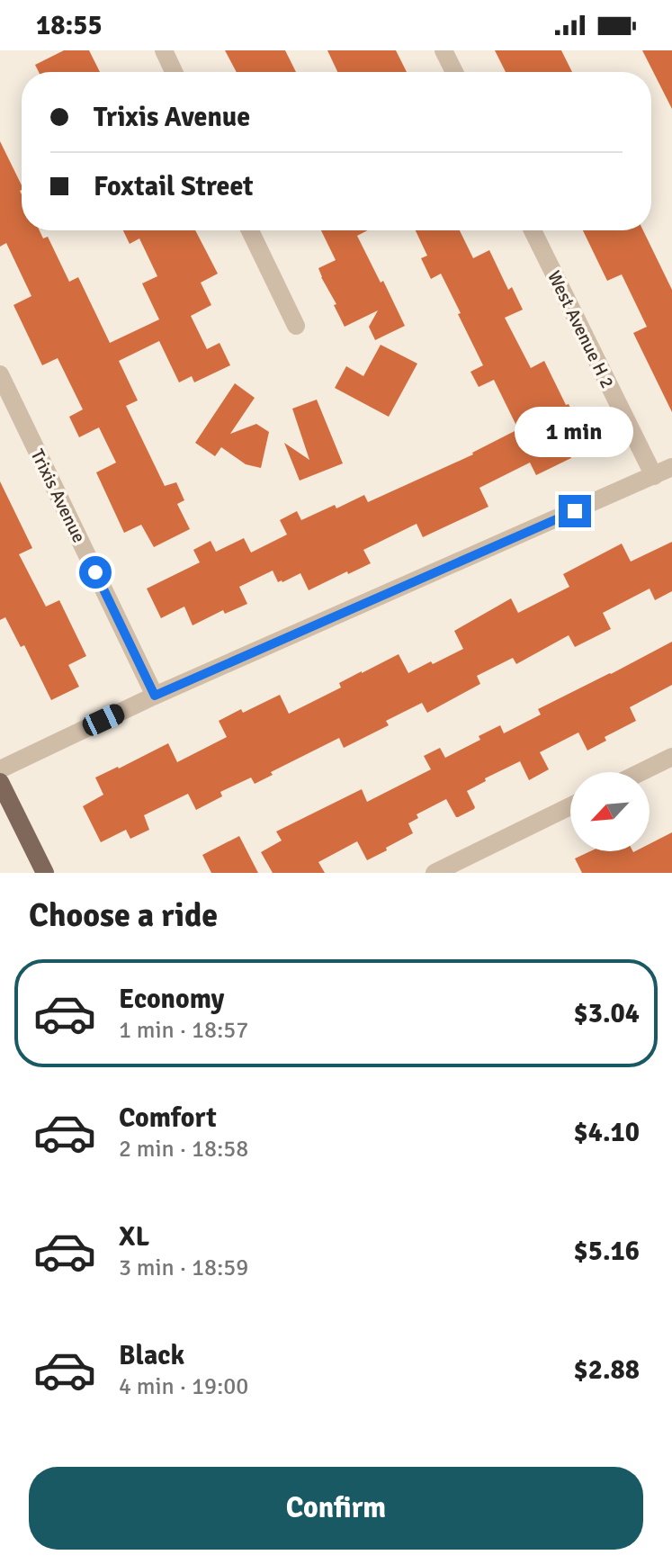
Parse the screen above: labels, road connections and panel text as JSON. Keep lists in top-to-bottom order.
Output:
{
  "streets": {
    "street": ["West Avenue H 2", "Trixis Avenue"]
  },
  "north": "bottom left",
  "page": {
    "status": "18:55",
    "banner": ["Trixis Avenue", "Foxtail Street"],
    "bubble": "1 min",
    "heading": "Choose a ride",
    "list": [
      {
        "name": "Economy",
        "note": "1 min · 18:57",
        "value": "$3.04"
      },
      {
        "name": "Comfort",
        "note": "2 min · 18:58",
        "value": "$4.10"
      },
      {
        "name": "XL",
        "note": "3 min · 18:59",
        "value": "$5.16"
      },
      {
        "name": "Black",
        "note": "4 min · 19:00",
        "value": "$2.88"
      }
    ],
    "buttons": "Confirm"
  }
}
